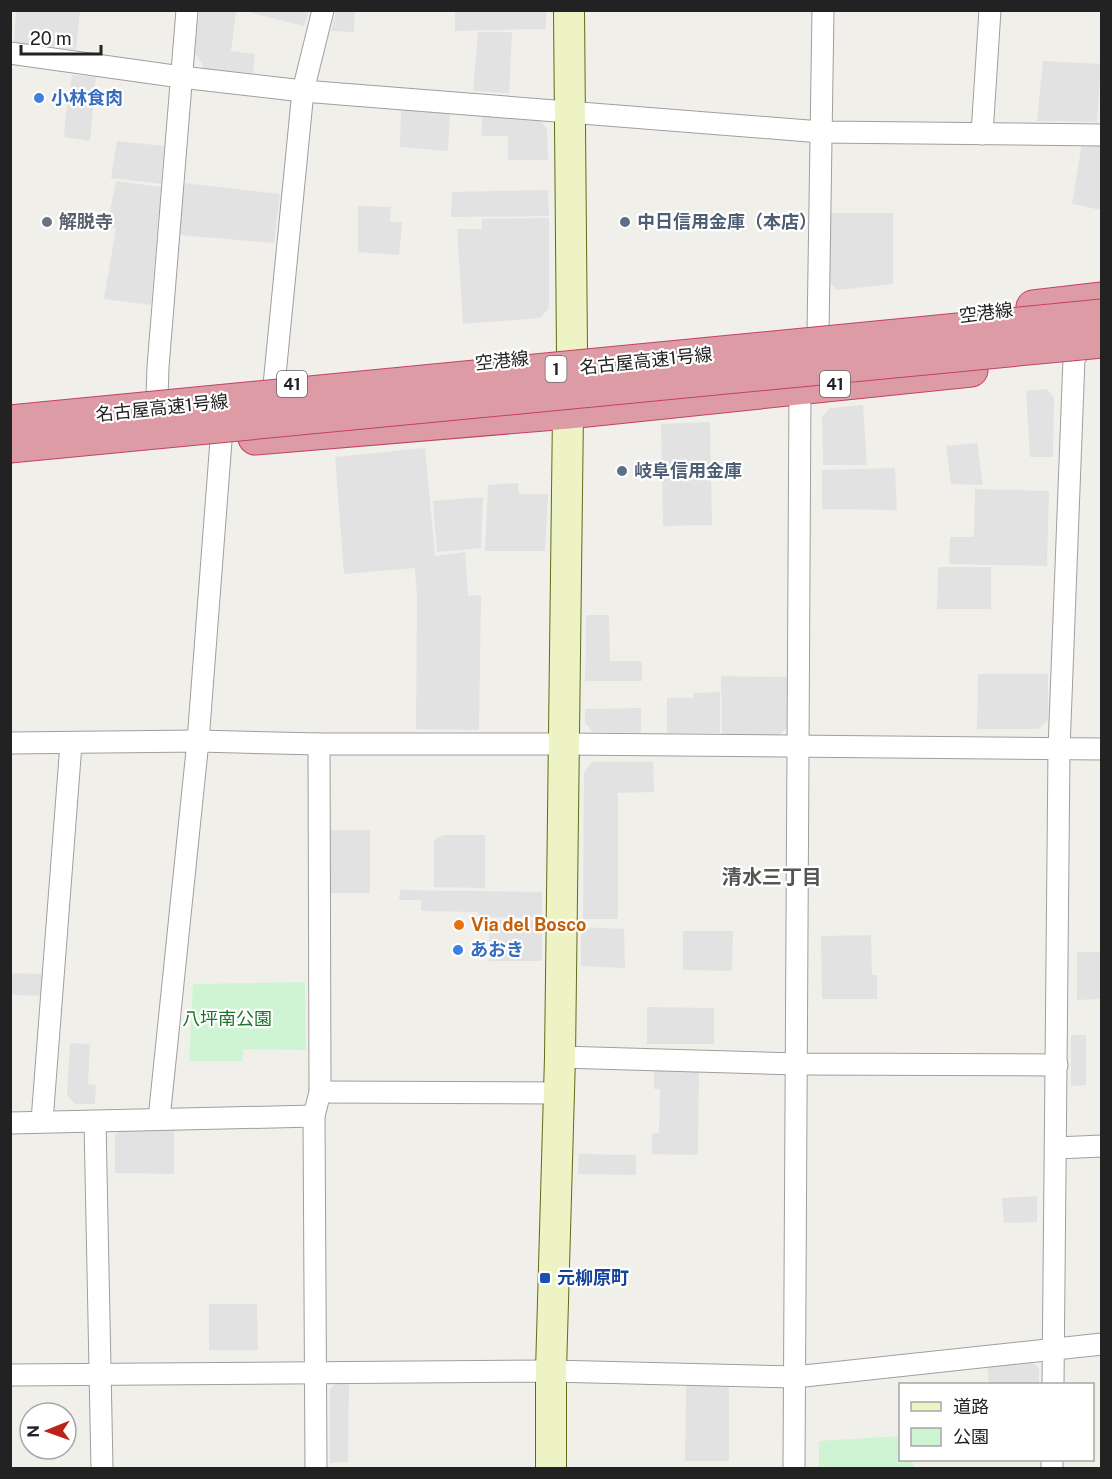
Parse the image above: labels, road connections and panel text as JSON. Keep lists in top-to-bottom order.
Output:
{
  "streets": {
    "highway": [
      "空港線",
      "名古屋高速1号線",
      "1",
      "41"
    ]
  },
  "districts": ["清水三丁目"],
  "parks": ["八坪南公園"],
  "places": {
    "other": [
      "小林食肉",
      "解脱寺",
      "中日信用金庫（本店）",
      "岐阜信用金庫",
      "Via del Bosco",
      "あおき"
    ],
    "transit": ["元柳原町"]
  },
  "legend": ["道路", "公園"],
  "scale_bar": "20 m",
  "north": "left"
}
